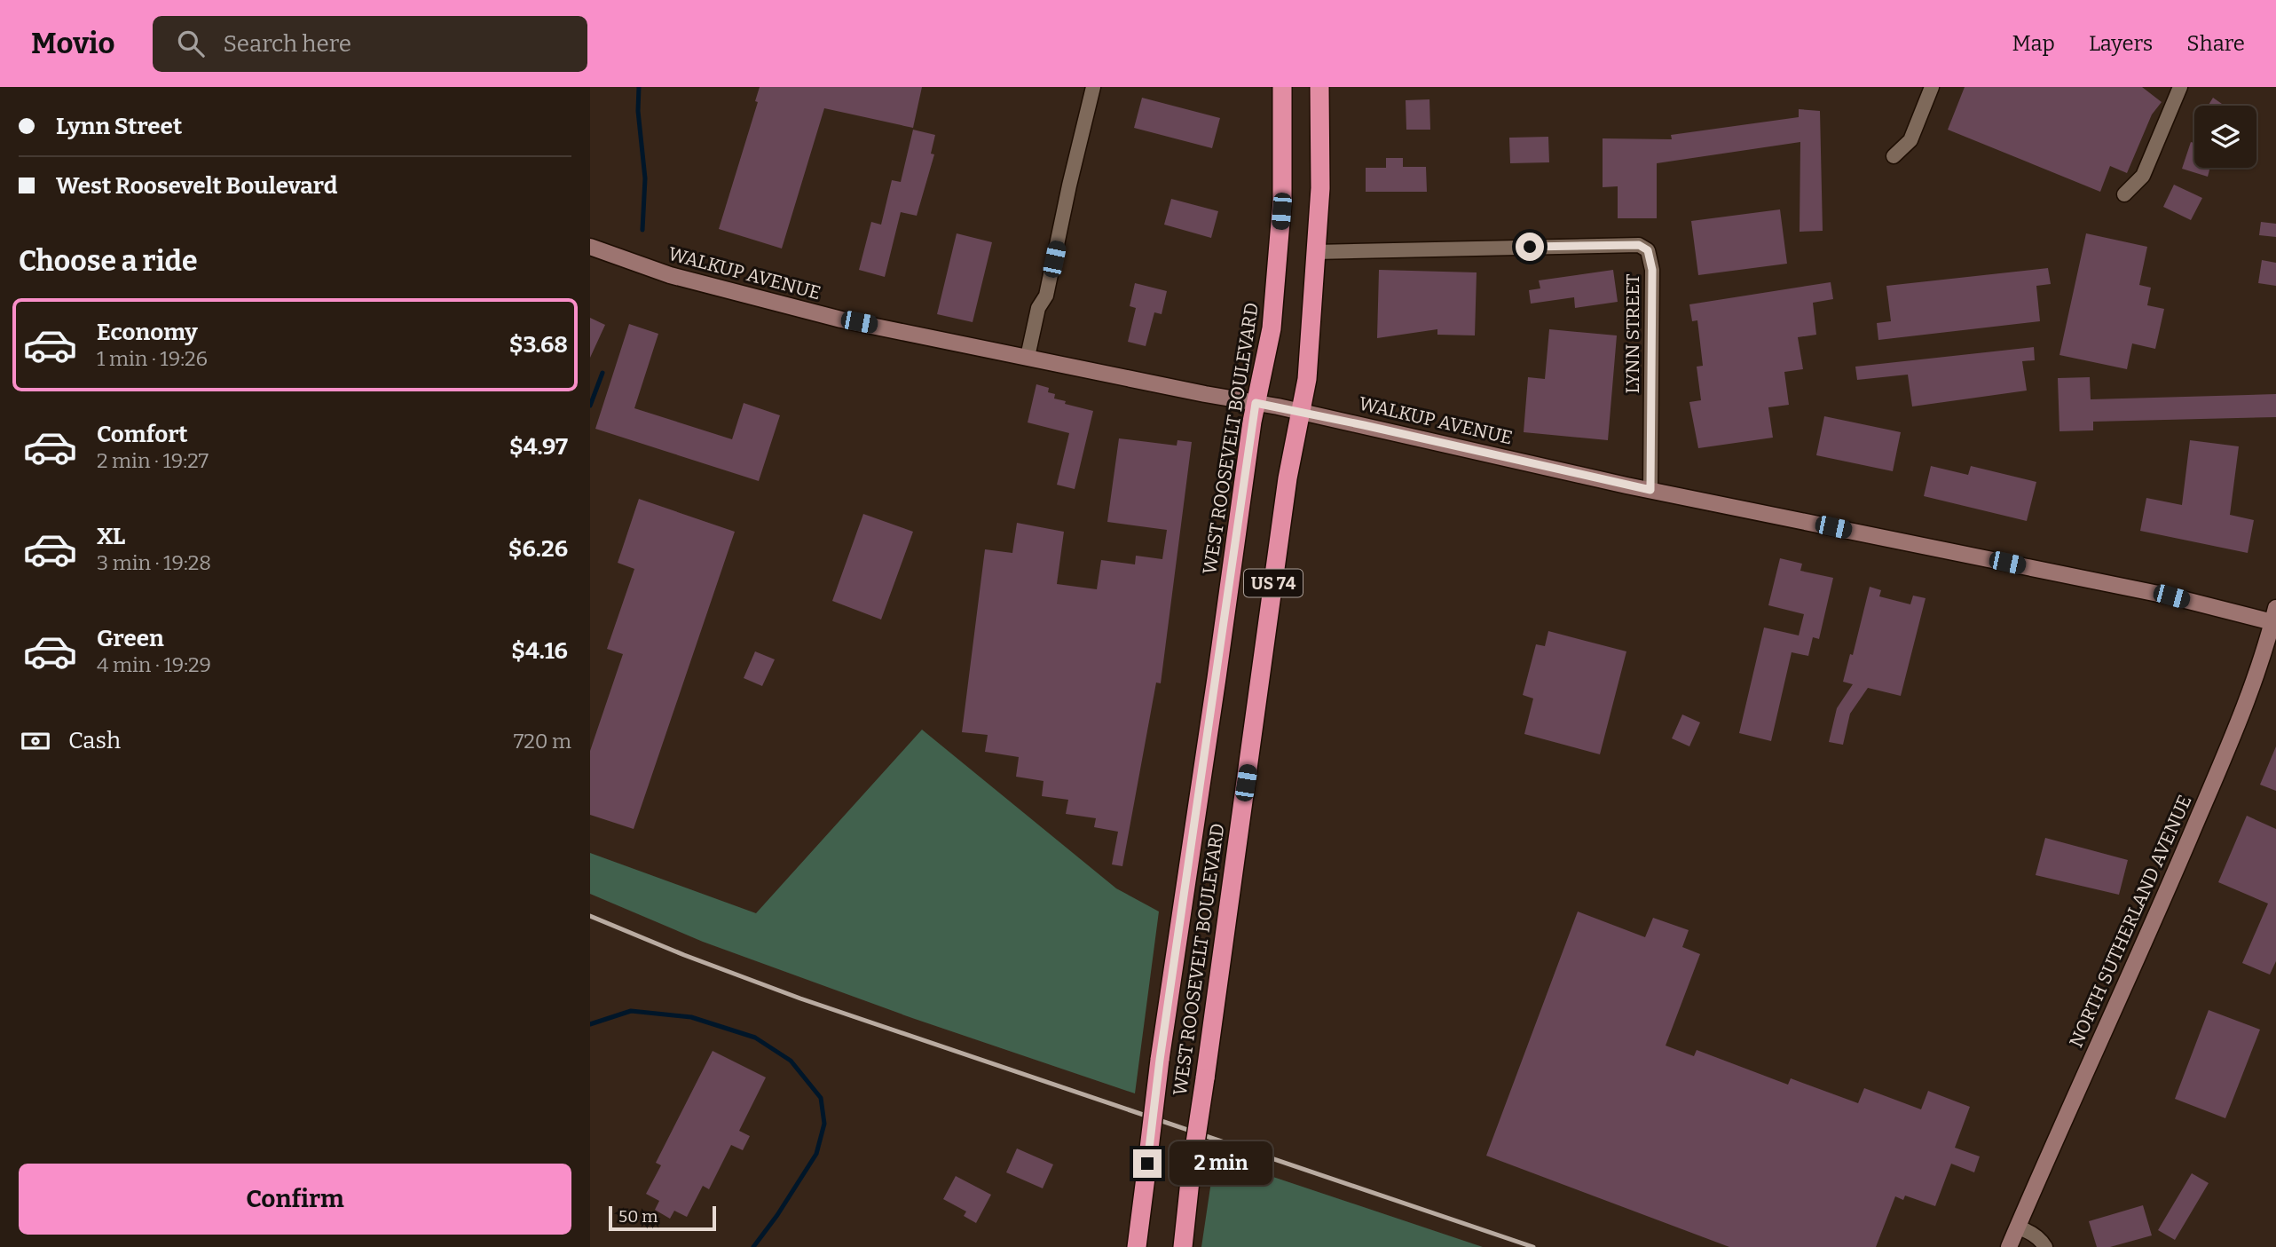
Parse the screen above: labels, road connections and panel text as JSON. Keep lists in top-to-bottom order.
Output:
{
  "streets": {
    "highway": ["WEST ROOSEVELT BOULEVARD", "US 74"],
    "street": ["WALKUP AVENUE", "LYNN STREET", "NORTH SUTHERLAND AVENUE"]
  },
  "crossings": [
    ["WALKUP AVENUE", "LYNN STREET"],
    ["WALKUP AVENUE", "WEST ROOSEVELT BOULEVARD"],
    ["WALKUP AVENUE", "NORTH SUTHERLAND AVENUE"],
    ["LYNN STREET", "WEST ROOSEVELT BOULEVARD"]
  ],
  "scale_bar": "50 m",
  "page": {
    "header": "Movio",
    "search": "Search here",
    "nav": ["Map", "Layers", "Share"],
    "banner": ["Lynn Street", "West Roosevelt Boulevard"],
    "heading": "Choose a ride",
    "list": [
      {
        "name": "Economy",
        "note": "1 min · 19:26",
        "value": "$3.68"
      },
      {
        "name": "Comfort",
        "note": "2 min · 19:27",
        "value": "$4.97"
      },
      {
        "name": "XL",
        "note": "3 min · 19:28",
        "value": "$6.26"
      },
      {
        "name": "Green",
        "note": "4 min · 19:29",
        "value": "$4.16"
      }
    ],
    "pay": ["Cash", "720 m"],
    "bubble": "2 min",
    "buttons": "Confirm",
    "scale": "50 m"
  }
}
